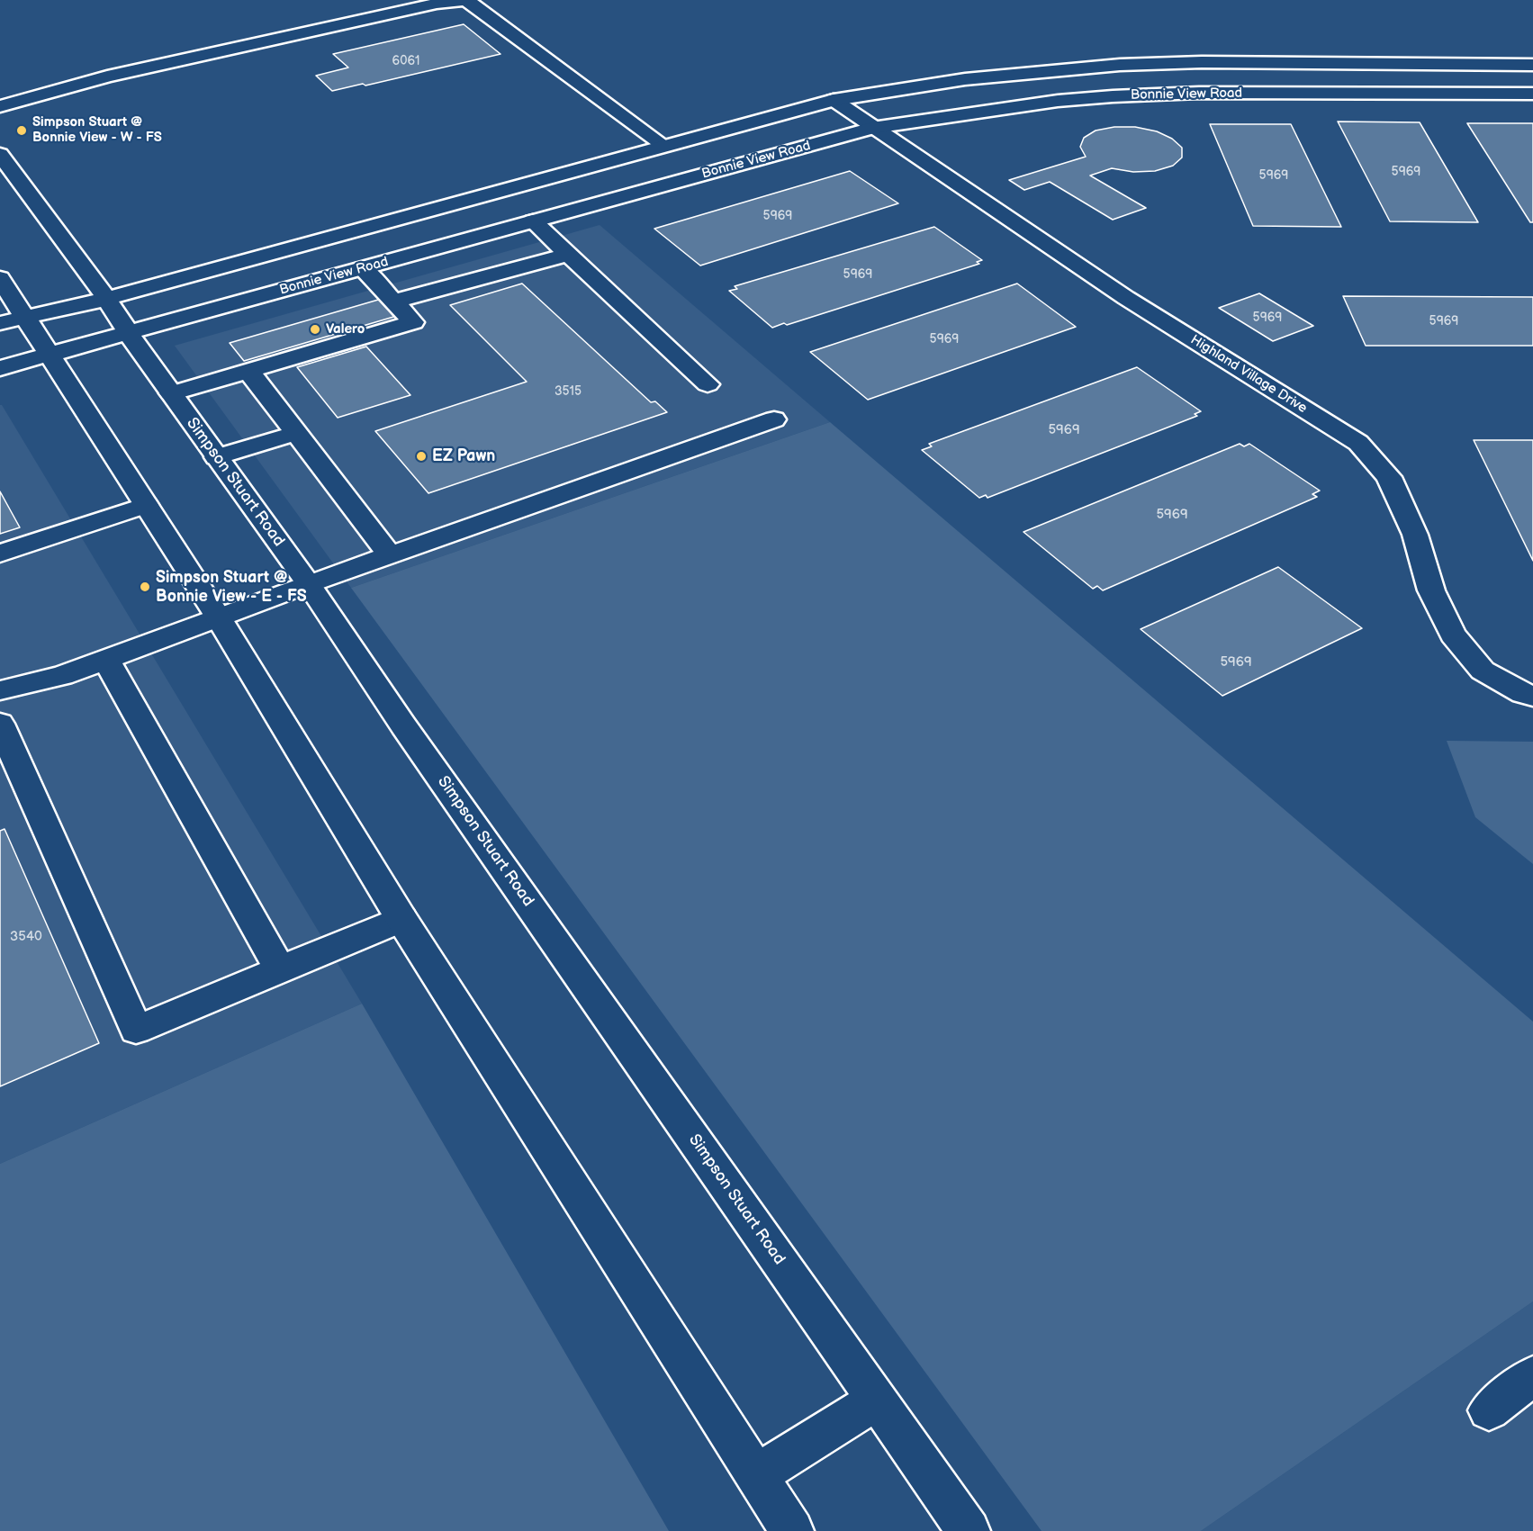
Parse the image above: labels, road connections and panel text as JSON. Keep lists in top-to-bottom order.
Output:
{
  "streets": {
    "main road": ["Bonnie View Road", "Highland Village Drive", "Simpson Stuart Road"]
  },
  "crossings": [
    ["Bonnie View Road", "Highland Village Drive"],
    ["Bonnie View Road", "Simpson Stuart Road"]
  ],
  "places": [
    "Simpson Stuart @ Bonnie View - W - FS",
    "Valero",
    "EZ Pawn",
    "Simpson Stuart @ Bonnie View - E - FS"
  ],
  "house_numbers": [
    "6061",
    "5969",
    "5969",
    "5969",
    "5969",
    "5969",
    "5969",
    "5969",
    "3515",
    "5969",
    "5969",
    "5969",
    "3540"
  ]
}
